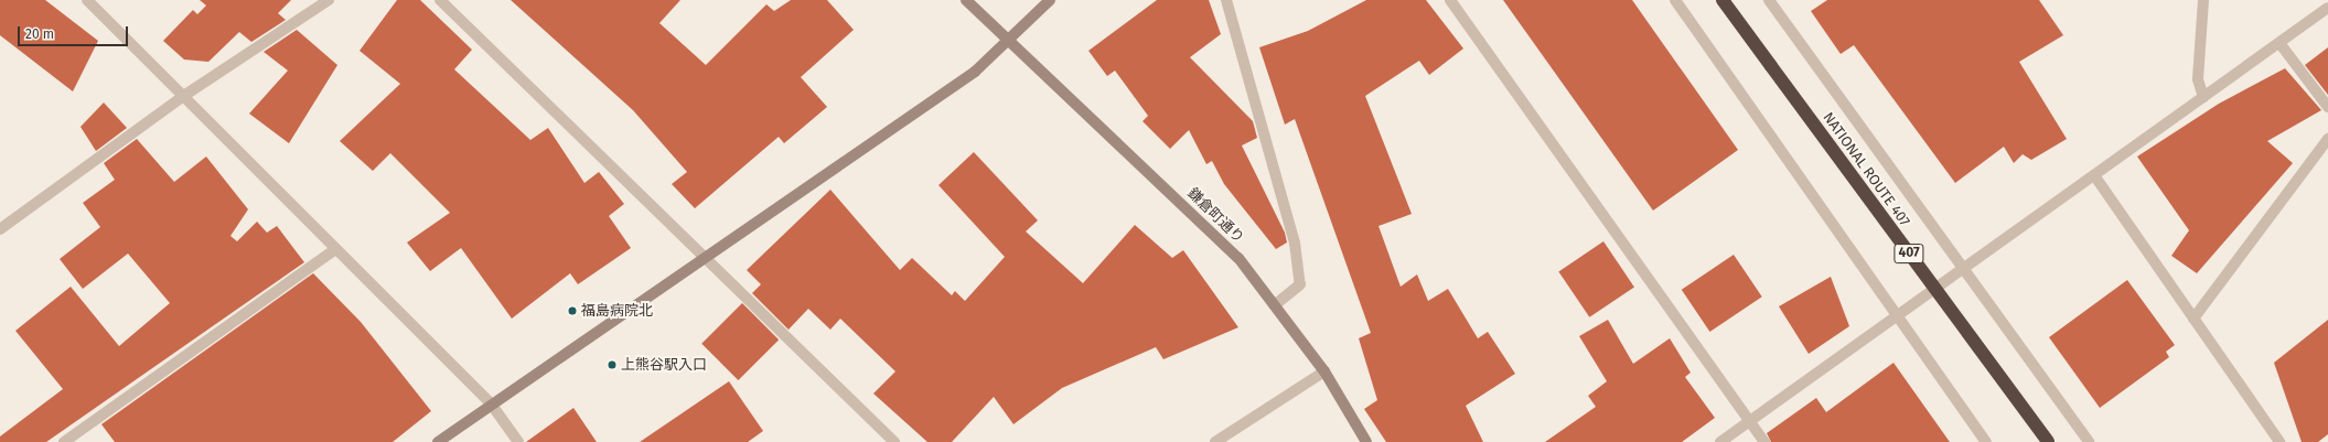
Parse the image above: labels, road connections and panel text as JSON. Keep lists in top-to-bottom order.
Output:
{
  "streets": {
    "highway": ["NATIONAL ROUTE 407", "407"],
    "street": ["鎌倉町通り"]
  },
  "places": ["福島病院北", "上熊谷駅入口"],
  "scale_bar": "20 m"
}
